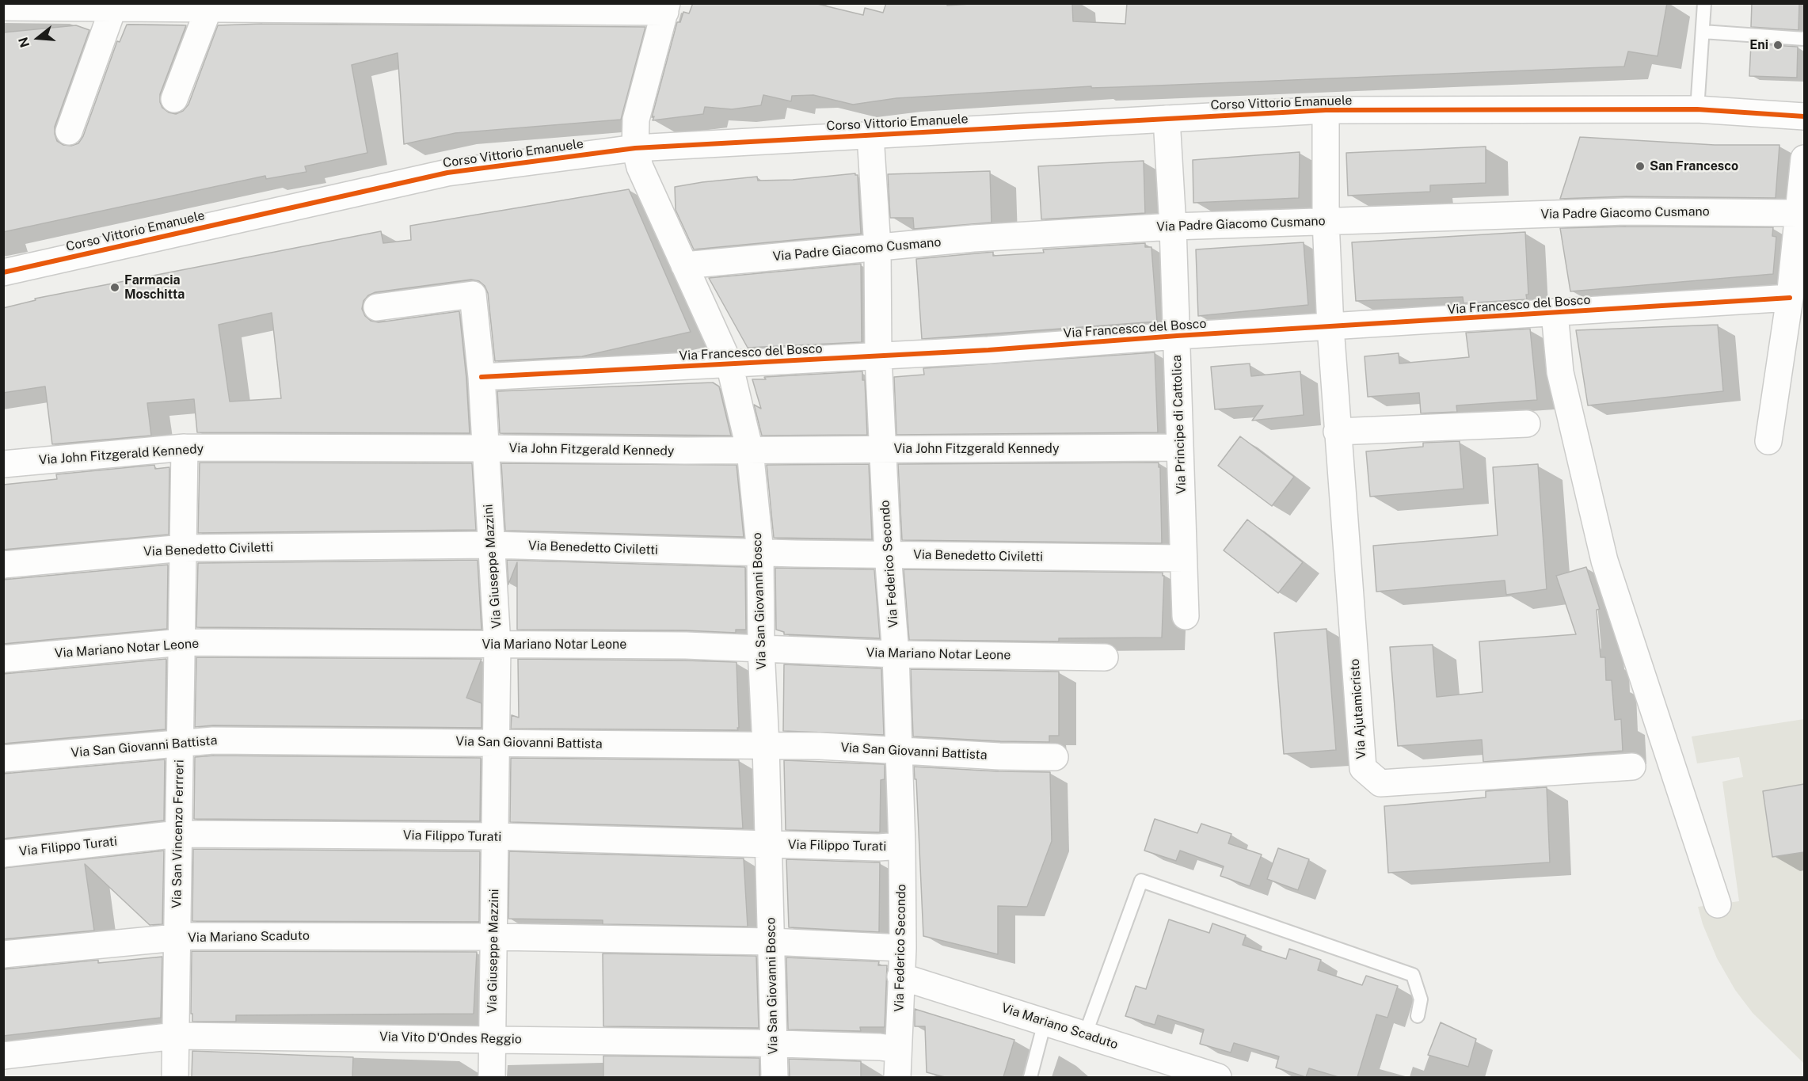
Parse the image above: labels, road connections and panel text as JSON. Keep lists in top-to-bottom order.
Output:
{
  "streets": {
    "street": [
      "Corso Vittorio Emanuele",
      "Via Padre Giacomo Cusmano",
      "Via Francesco del Bosco",
      "Via Principe di Cattolica",
      "Via John Fitzgerald Kennedy",
      "Via Benedetto Civiletti",
      "Via Federico Secondo",
      "Via Giuseppe Mazzini",
      "Via San Giovanni Bosco",
      "Via Mariano Notar Leone",
      "Via Ajutamicristo",
      "Via San Giovanni Battista",
      "Via San Vincenzo Ferrreri",
      "Via Filippo Turati",
      "Via Mariano Scaduto",
      "Via Vito D'Ondes Reggio"
    ]
  },
  "crossings": [
    ["Corso Vittorio Emanuele", "Via Principe di Cattolica"],
    ["Corso Vittorio Emanuele", "Via Federico Secondo"],
    ["Corso Vittorio Emanuele", "Via San Giovanni Bosco"],
    ["Corso Vittorio Emanuele", "Via Ajutamicristo"],
    ["Via Padre Giacomo Cusmano", "Via Principe di Cattolica"],
    ["Via Padre Giacomo Cusmano", "Via Federico Secondo"],
    ["Via Padre Giacomo Cusmano", "Via San Giovanni Bosco"],
    ["Via Padre Giacomo Cusmano", "Via Ajutamicristo"],
    ["Via Francesco del Bosco", "Via Principe di Cattolica"],
    ["Via Francesco del Bosco", "Via Federico Secondo"],
    ["Via Francesco del Bosco", "Via Giuseppe Mazzini"],
    ["Via Francesco del Bosco", "Via San Giovanni Bosco"],
    ["Via Francesco del Bosco", "Via Ajutamicristo"],
    ["Via Principe di Cattolica", "Via John Fitzgerald Kennedy"],
    ["Via Principe di Cattolica", "Via Benedetto Civiletti"],
    ["Via John Fitzgerald Kennedy", "Via Federico Secondo"],
    ["Via John Fitzgerald Kennedy", "Via Giuseppe Mazzini"],
    ["Via John Fitzgerald Kennedy", "Via San Giovanni Bosco"],
    ["Via John Fitzgerald Kennedy", "Via San Vincenzo Ferrreri"],
    ["Via Benedetto Civiletti", "Via Federico Secondo"],
    ["Via Benedetto Civiletti", "Via Giuseppe Mazzini"],
    ["Via Benedetto Civiletti", "Via San Giovanni Bosco"],
    ["Via Benedetto Civiletti", "Via San Vincenzo Ferrreri"],
    ["Via Federico Secondo", "Via Mariano Notar Leone"],
    ["Via Federico Secondo", "Via San Giovanni Battista"],
    ["Via Federico Secondo", "Via Filippo Turati"],
    ["Via Federico Secondo", "Via Mariano Scaduto"],
    ["Via Federico Secondo", "Via Vito D'Ondes Reggio"],
    ["Via Giuseppe Mazzini", "Via Mariano Notar Leone"],
    ["Via Giuseppe Mazzini", "Via San Giovanni Battista"],
    ["Via Giuseppe Mazzini", "Via Filippo Turati"],
    ["Via Giuseppe Mazzini", "Via Mariano Scaduto"],
    ["Via Giuseppe Mazzini", "Via Vito D'Ondes Reggio"],
    ["Via San Giovanni Bosco", "Via Mariano Notar Leone"],
    ["Via San Giovanni Bosco", "Via San Giovanni Battista"],
    ["Via San Giovanni Bosco", "Via Filippo Turati"],
    ["Via San Giovanni Bosco", "Via Mariano Scaduto"],
    ["Via San Giovanni Bosco", "Via Vito D'Ondes Reggio"],
    ["Via Mariano Notar Leone", "Via San Vincenzo Ferrreri"],
    ["Via San Giovanni Battista", "Via San Vincenzo Ferrreri"],
    ["Via San Vincenzo Ferrreri", "Via Filippo Turati"],
    ["Via San Vincenzo Ferrreri", "Via Mariano Scaduto"],
    ["Via San Vincenzo Ferrreri", "Via Vito D'Ondes Reggio"]
  ],
  "places": ["Eni", "San Francesco", "Farmacia Moschitta"],
  "north": "left"
}
